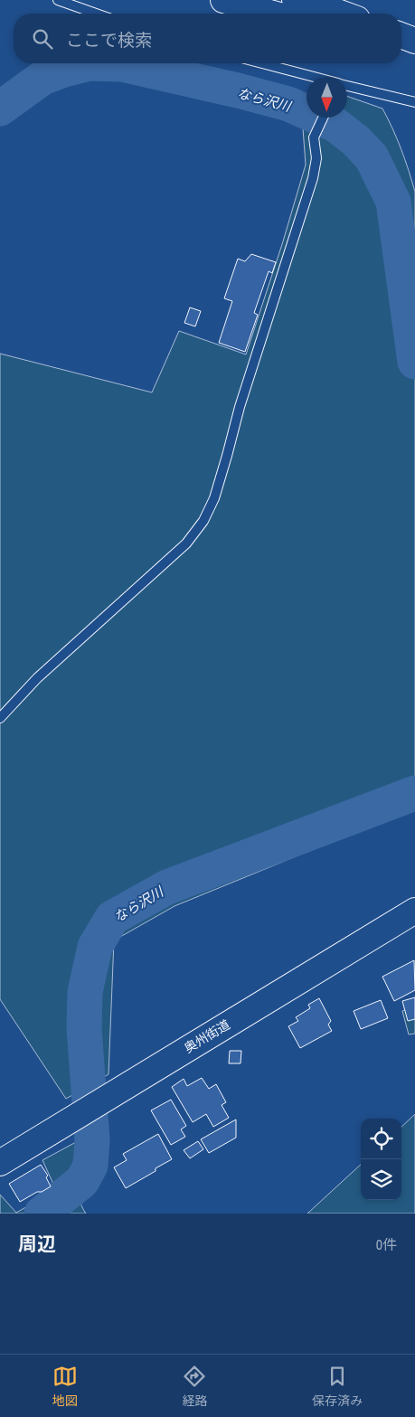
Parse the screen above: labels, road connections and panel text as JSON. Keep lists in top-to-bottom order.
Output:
{
  "streets": {
    "main road": ["奥州街道"]
  },
  "water": ["なら沢川"],
  "north": "bottom",
  "page": {
    "search": "ここで検索",
    "heading": ["周辺", "0件"],
    "nav": ["地図", "経路", "保存済み"]
  }
}
